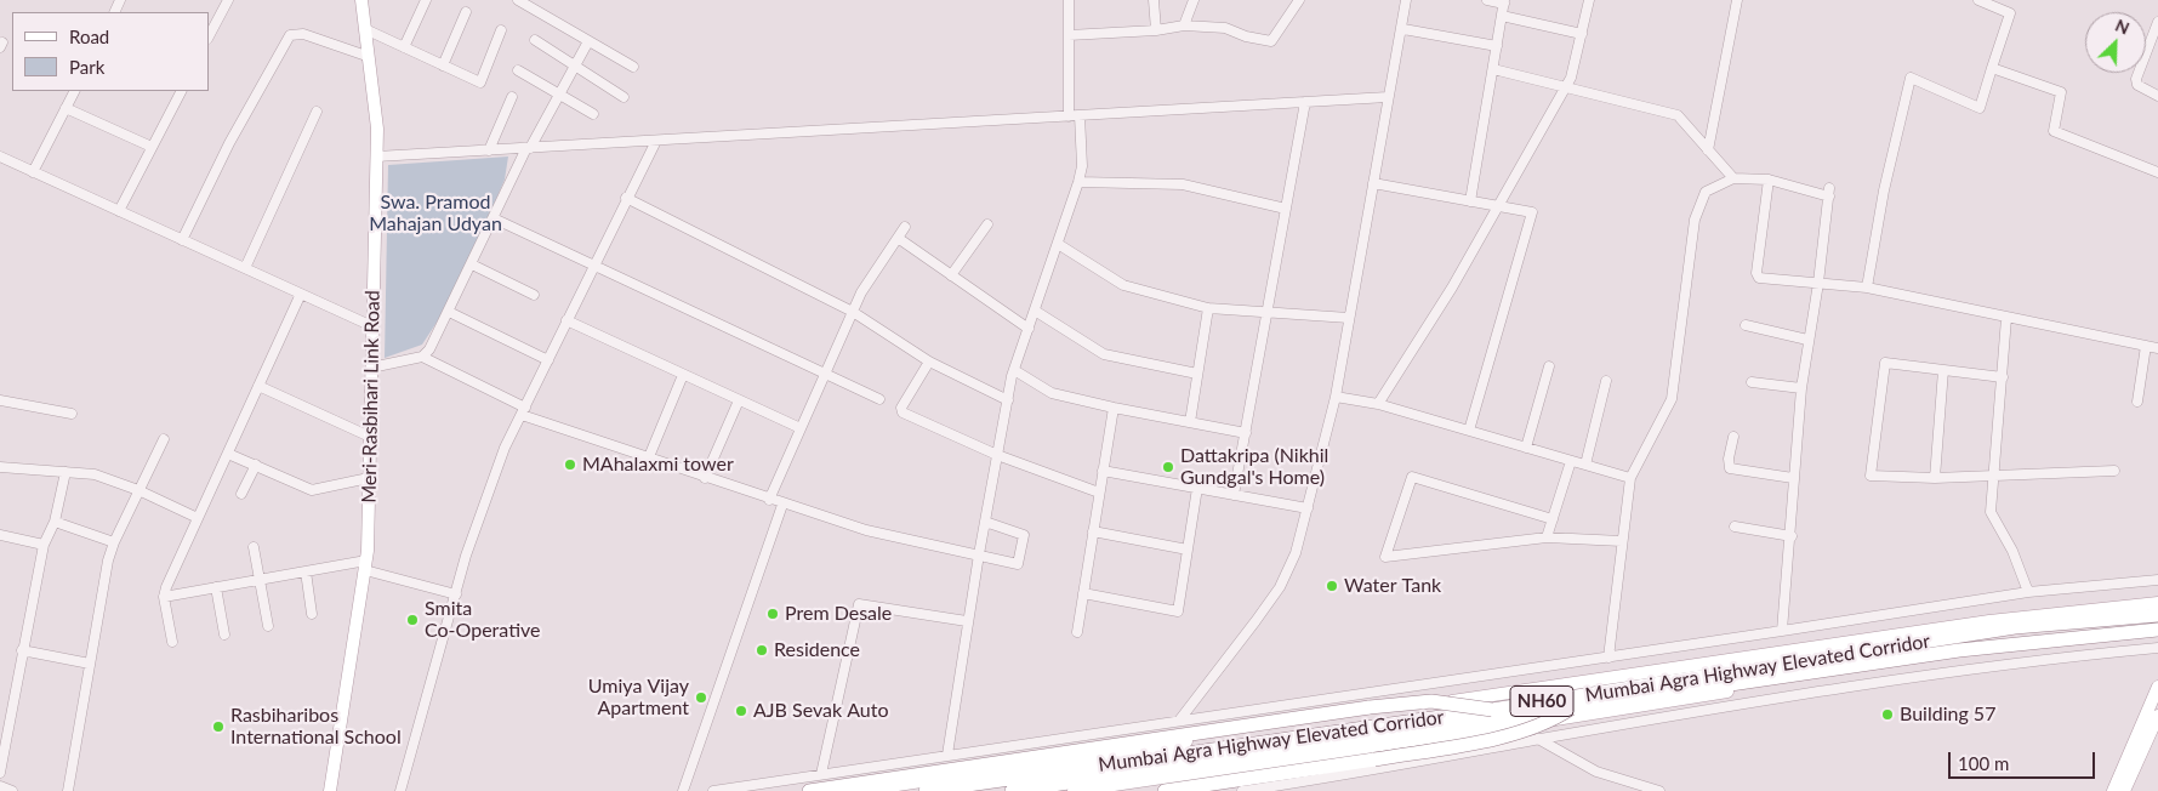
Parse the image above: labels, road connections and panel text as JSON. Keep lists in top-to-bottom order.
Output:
{
  "streets": {
    "highway": ["Mumbai Agra Highway Elevated Corridor", "NH60"],
    "main road": ["Meri-Rasbihari Link Road"]
  },
  "parks": ["Swa. Pramod Mahajan Udyan"],
  "places": [
    "MAhalaxmi tower",
    "Dattakripa (Nikhil Gundgal's Home)",
    "Water Tank",
    "Prem Desale",
    "Smita Co-Operative",
    "Residence",
    "Umiya Vijay Apartment",
    "AJB Sevak Auto",
    "Building 57",
    "Rasbiharibos International School"
  ],
  "legend": ["Road", "Park"],
  "scale_bar": "100 m",
  "north": "top right"
}
